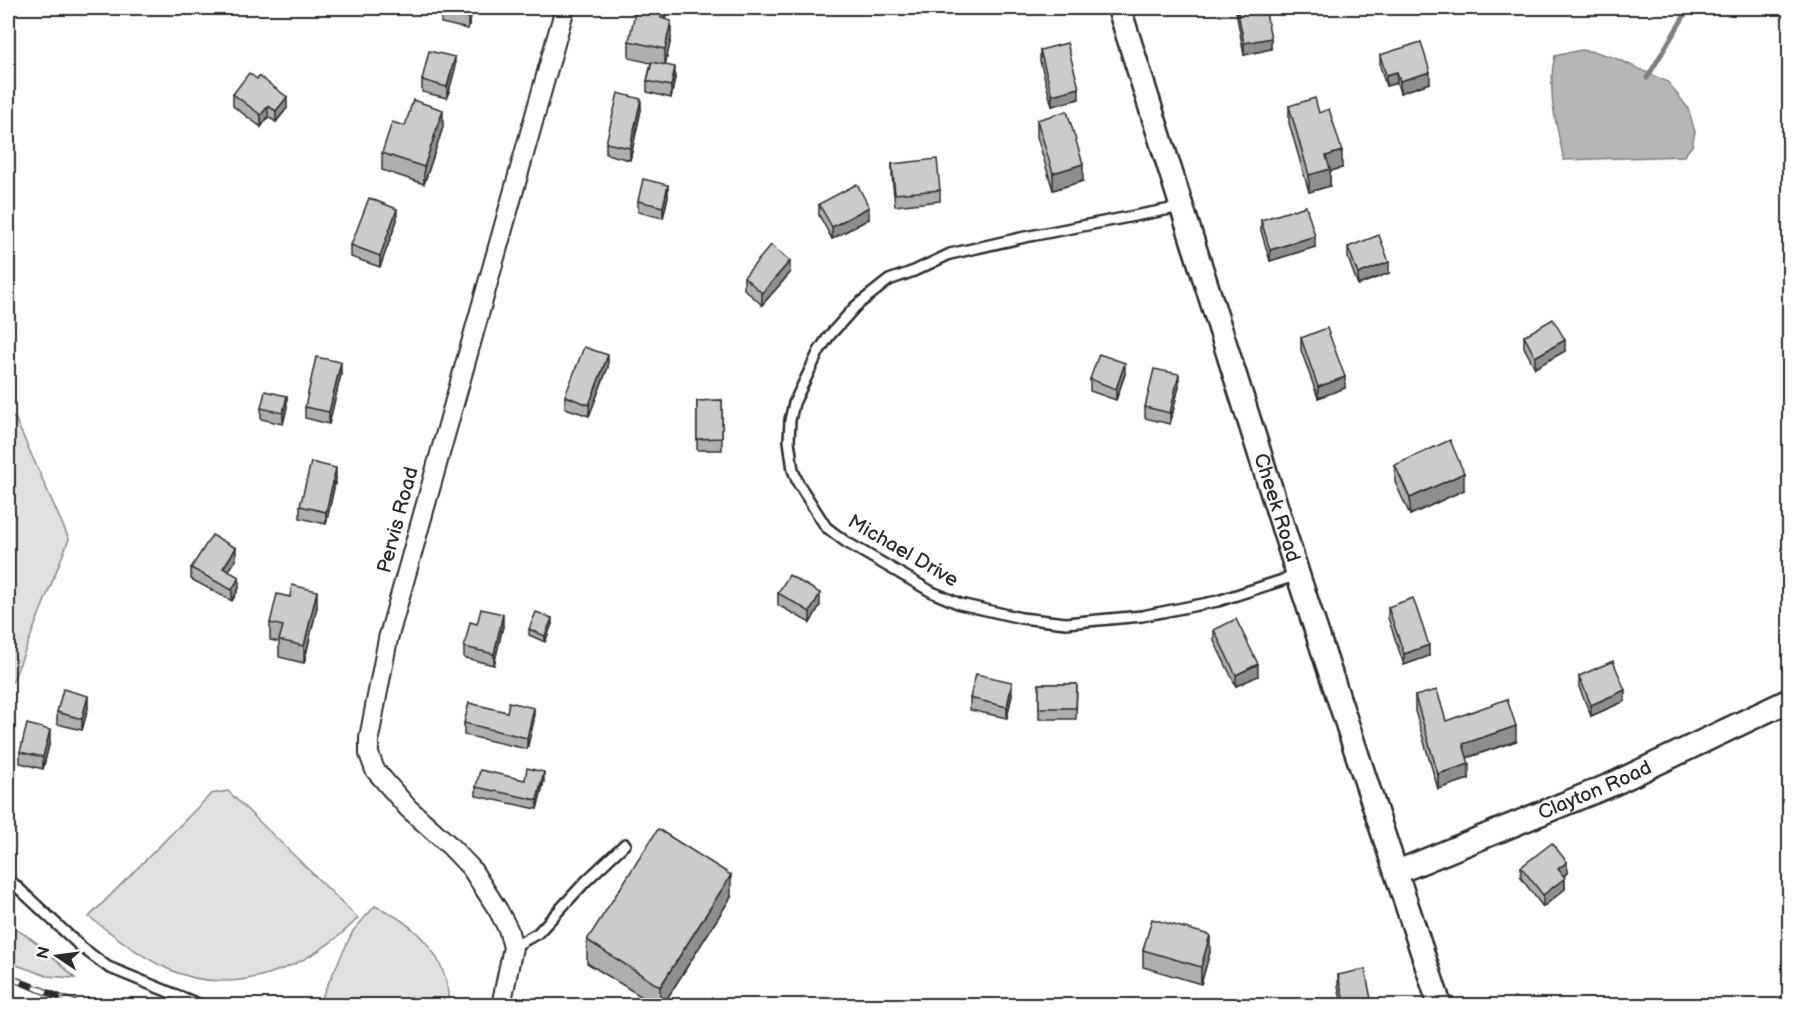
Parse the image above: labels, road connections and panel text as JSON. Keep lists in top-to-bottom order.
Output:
{
  "streets": {
    "street": ["Cheek Road", "Pervis Road", "Clayton Road"],
    "lane": ["Michael Drive"]
  },
  "crossings": [
    ["Cheek Road", "Michael Drive"],
    ["Cheek Road", "Clayton Road"]
  ],
  "north": "left"
}
